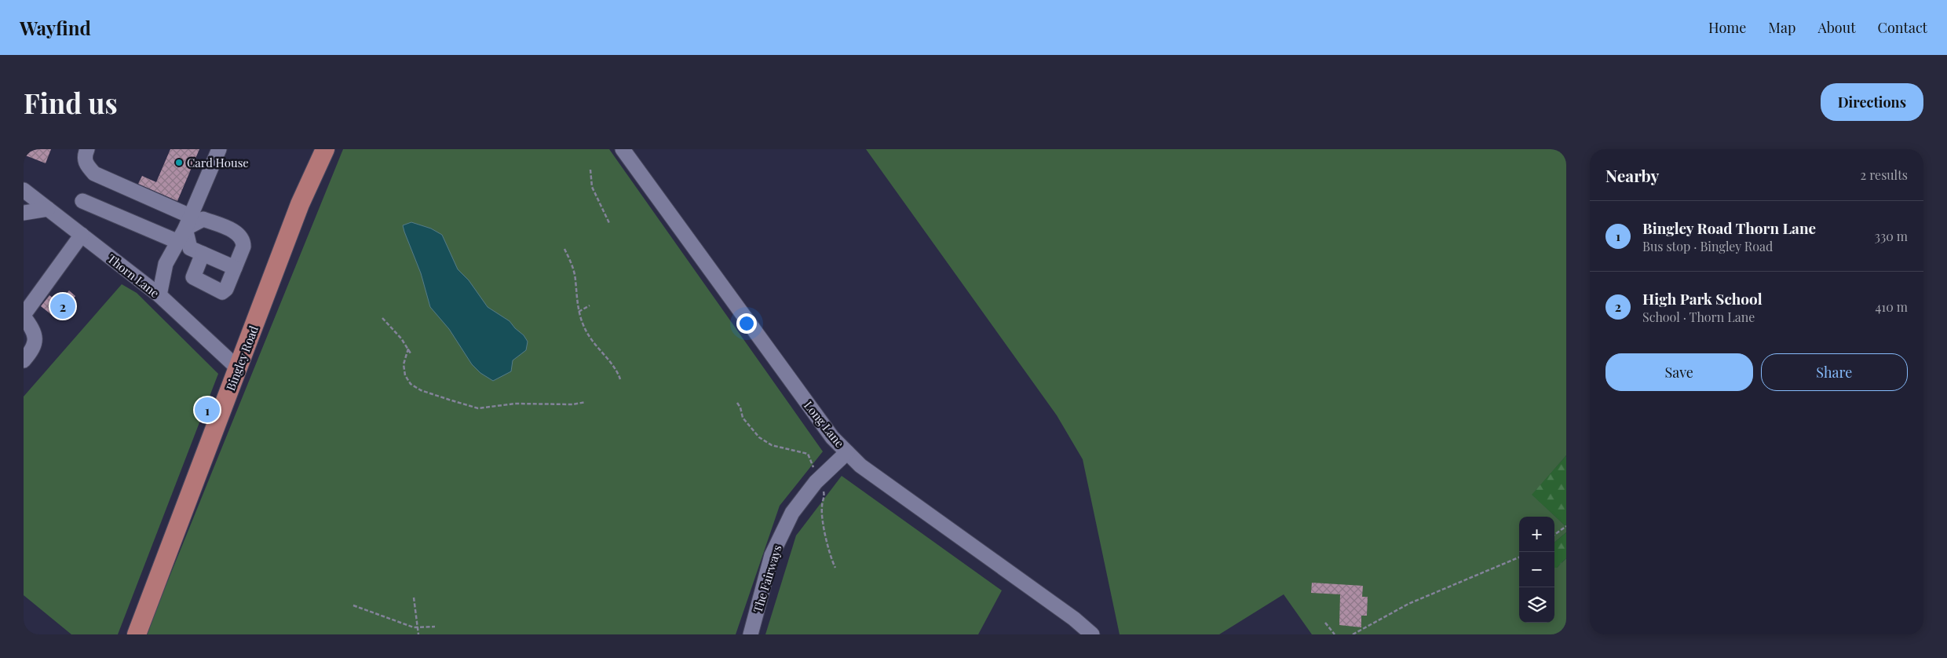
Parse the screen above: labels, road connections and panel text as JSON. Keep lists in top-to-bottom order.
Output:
{
  "streets": {
    "main road": ["Bingley Road"],
    "street": ["Thorn Lane", "Long Lane", "The Fairways"]
  },
  "crossings": [
    ["Thorn Lane", "Bingley Road"],
    ["Long Lane", "The Fairways"]
  ],
  "places": ["Card House"],
  "page": {
    "header": "Wayfind",
    "nav": [
      "Home",
      "Map",
      "About",
      "Contact"
    ],
    "buttons": [
      "Directions",
      ["Save", "Share"]
    ],
    "title": "Find us",
    "heading": ["Nearby", "2 results"],
    "list": [
      {
        "mark": "1",
        "name": "Bingley Road Thorn Lane",
        "note": "Bus stop · Bingley Road",
        "value": "330 m"
      },
      {
        "mark": "2",
        "name": "High Park School",
        "note": "School · Thorn Lane",
        "value": "410 m"
      }
    ],
    "pins": ["2", "1"],
    "map_buttons": ["+", "−"]
  }
}
